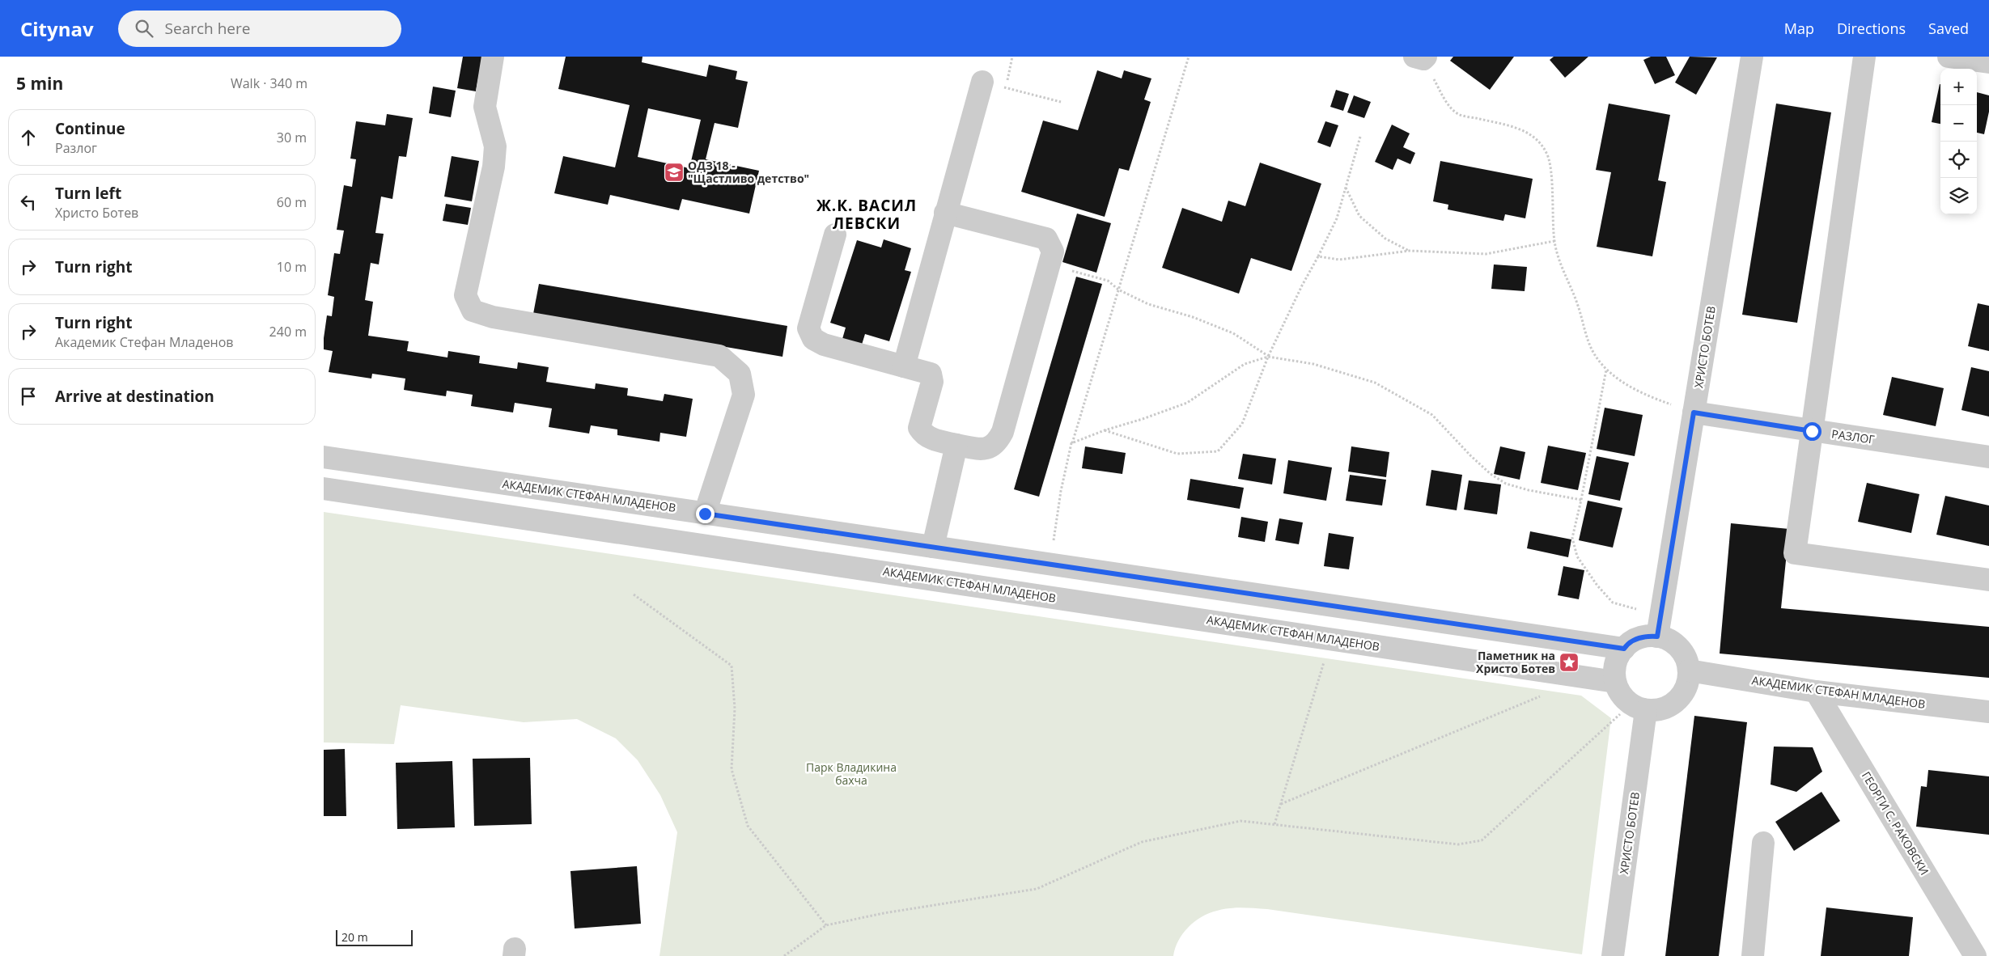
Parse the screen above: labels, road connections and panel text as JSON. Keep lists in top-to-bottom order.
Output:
{
  "streets": {
    "street": [
      "ХРИСТО БОТЕВ",
      "РАЗЛОГ",
      "АКАДЕМИК СТЕФАН МЛАДЕНОВ",
      "ГЕОРГИ С. РАКОВСКИ"
    ]
  },
  "crossings": [
    ["ХРИСТО БОТЕВ", "РАЗЛОГ"],
    ["ХРИСТО БОТЕВ", "АКАДЕМИК СТЕФАН МЛАДЕНОВ"],
    ["АКАДЕМИК СТЕФАН МЛАДЕНОВ", "ГЕОРГИ С. РАКОВСКИ"]
  ],
  "districts": ["Ж.К. ВАСИЛ ЛЕВСКИ"],
  "parks": ["Парк Владикина бахча"],
  "places": {
    "school or university": ["ОДЗ 18 - \"Щастливо детство\""],
    "place": ["Паметник на Христо Ботев"]
  },
  "scale_bar": "20 m",
  "page": {
    "header": "Citynav",
    "search": "Search here",
    "nav": ["Map", "Directions", "Saved"],
    "heading": ["5 min", "Walk · 340 m"],
    "map_buttons": ["+", "−"],
    "list": [
      ["Continue", "Разлог", "30 m"],
      ["Turn left", "Христо Ботев", "60 m"],
      ["Turn right", "10 m"],
      ["Turn right", "Академик Стефан Младенов", "240 m"],
      "Arrive at destination"
    ],
    "scale": "20 m"
  }
}
